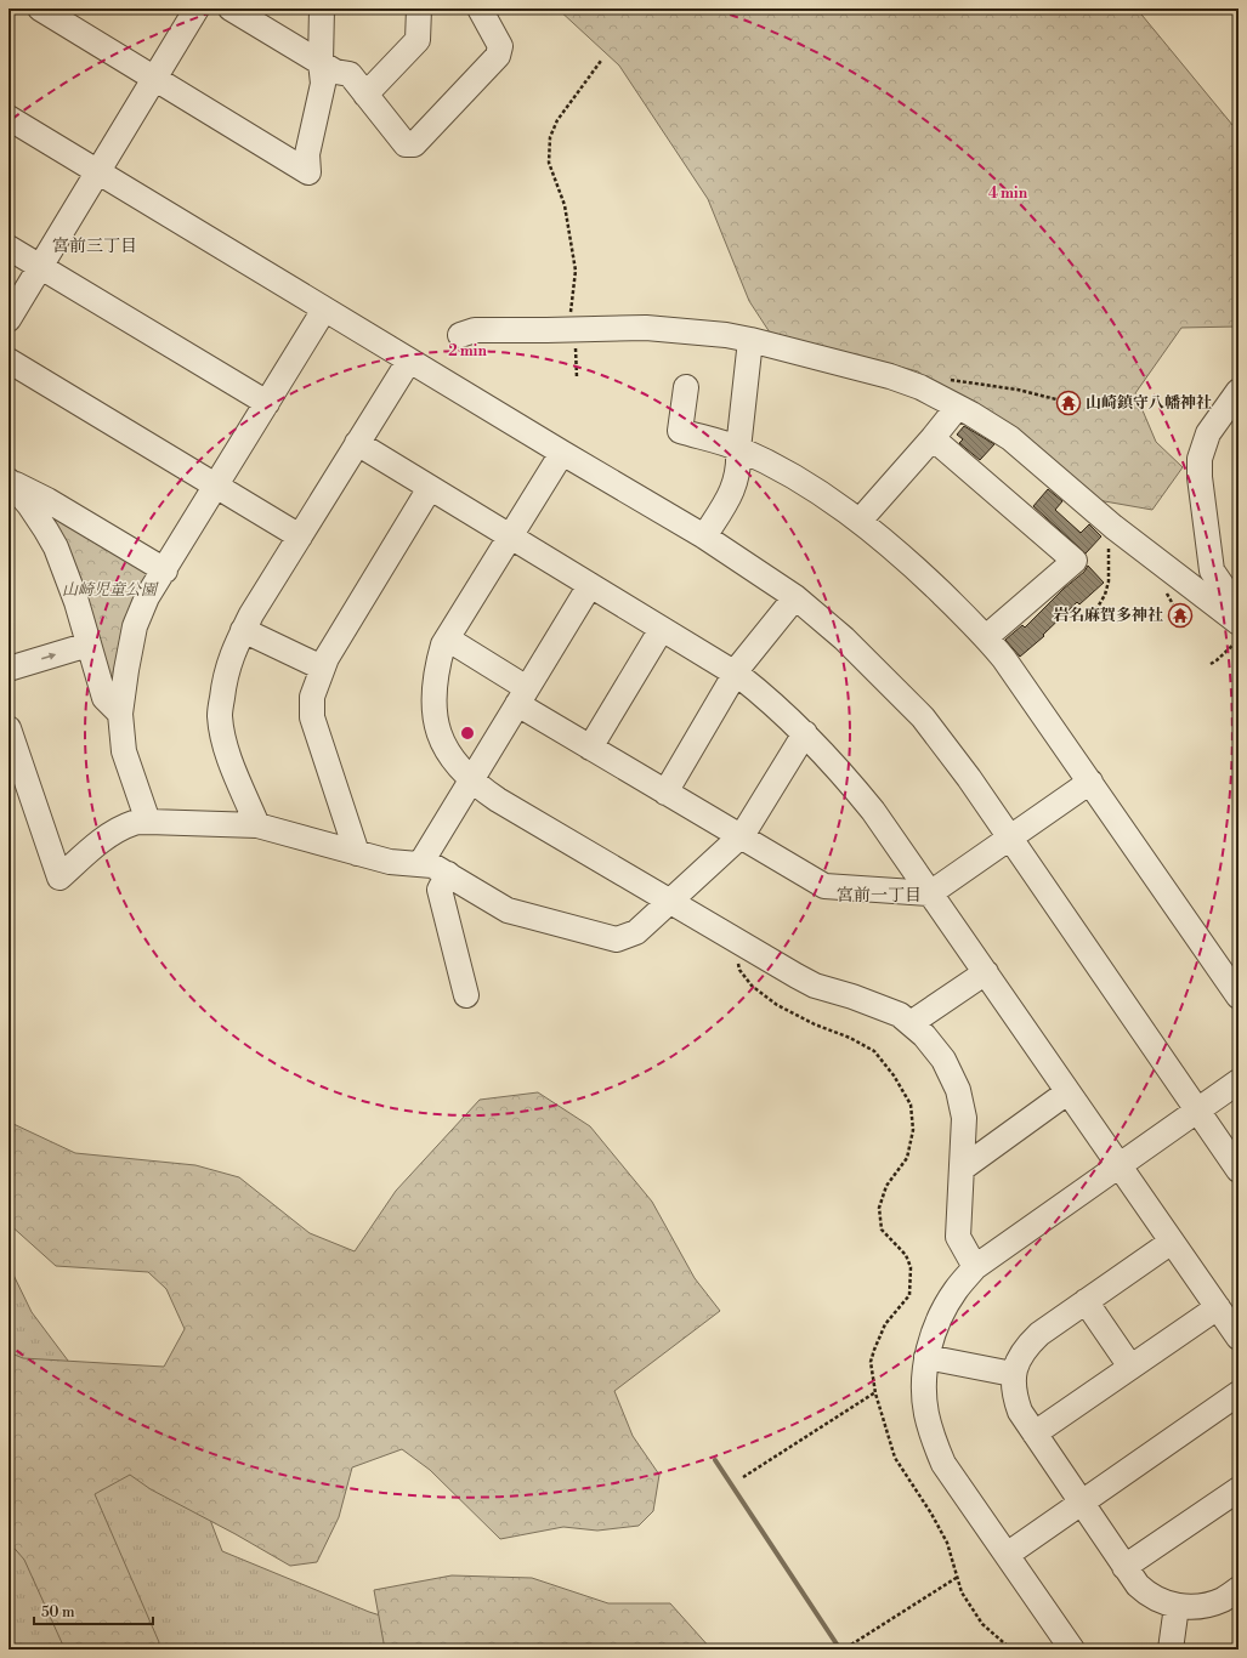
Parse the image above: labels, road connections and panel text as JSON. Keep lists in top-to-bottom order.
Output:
{
  "districts": ["宮前三丁目", "宮前一丁目"],
  "parks": ["山崎児童公園"],
  "places": {
    "temple": ["山崎鎮守八幡神社", "岩名麻賀多神社"]
  },
  "scale_bar": "50 m",
  "rings": ["4 min", "2 min"]
}
